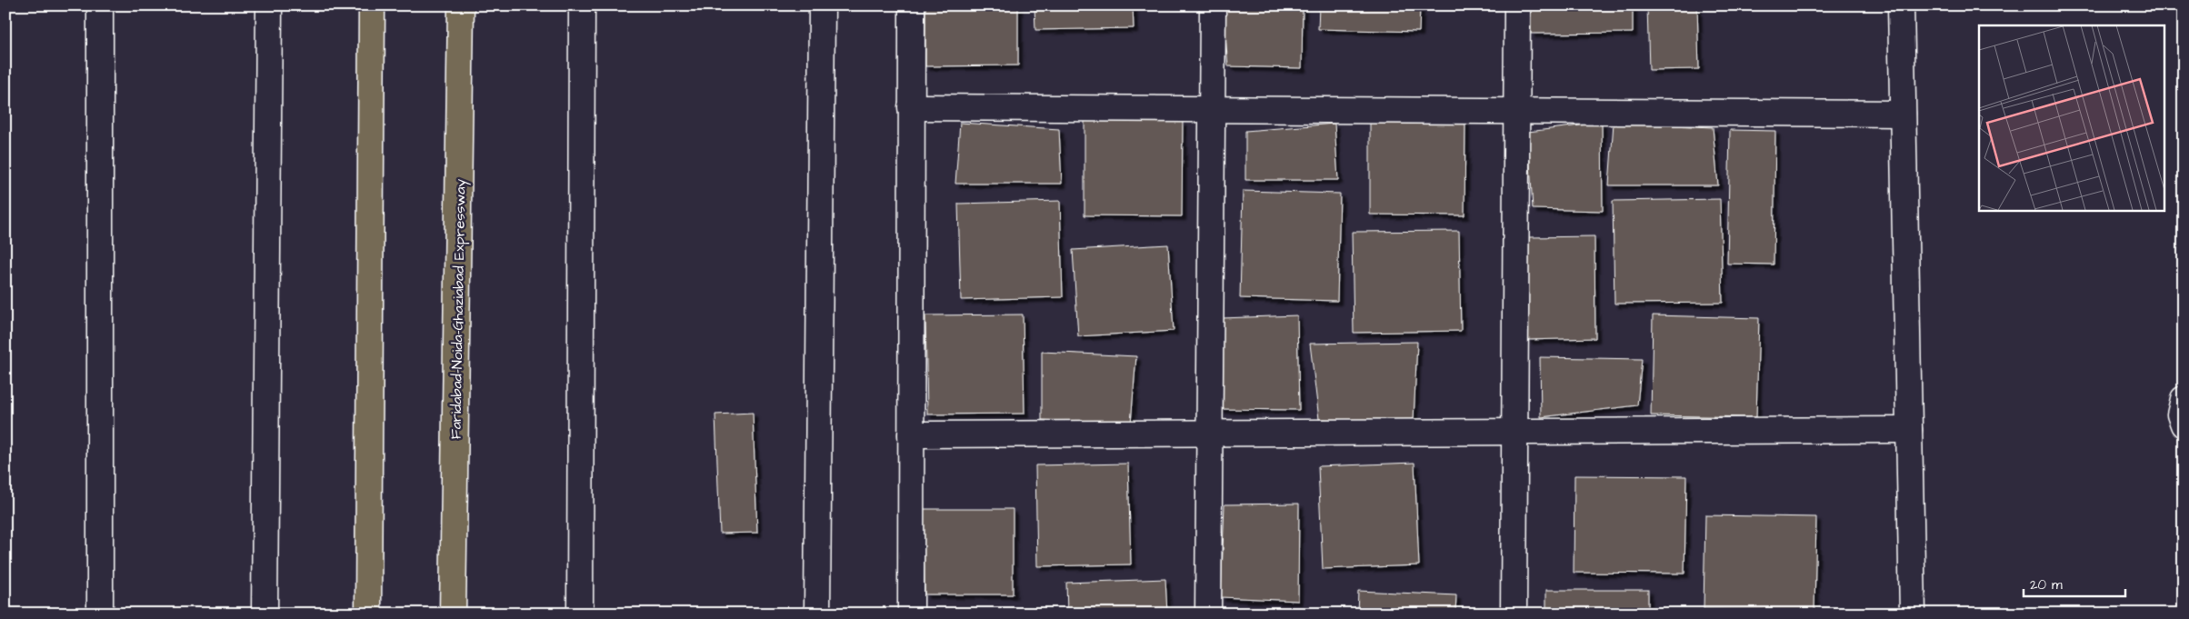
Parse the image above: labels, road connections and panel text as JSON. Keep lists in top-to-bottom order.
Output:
{
  "streets": {
    "main road": ["Faridabad-Noida-Ghaziabad Expressway"]
  },
  "scale_bar": "20 m"
}
